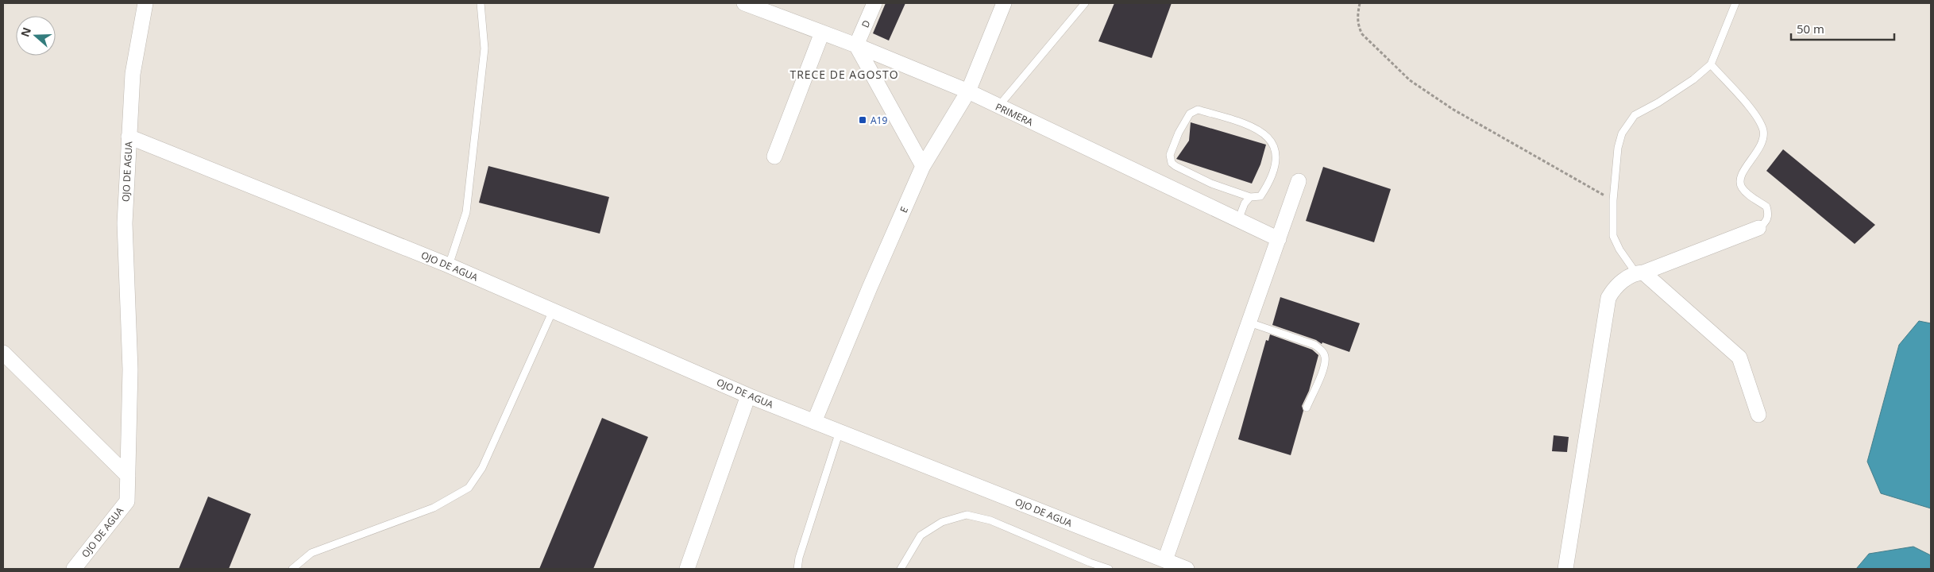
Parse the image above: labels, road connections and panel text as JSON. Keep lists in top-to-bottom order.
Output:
{
  "streets": {
    "street": [
      "D",
      "PRIMERA",
      "OJO DE AGUA",
      "E"
    ]
  },
  "crossings": [
    ["D", "PRIMERA"],
    ["PRIMERA", "E"],
    ["OJO DE AGUA", "E"]
  ],
  "districts": ["TRECE DE AGOSTO"],
  "places": {
    "transit": ["A19"]
  },
  "scale_bar": "50 m",
  "north": "left"
}
